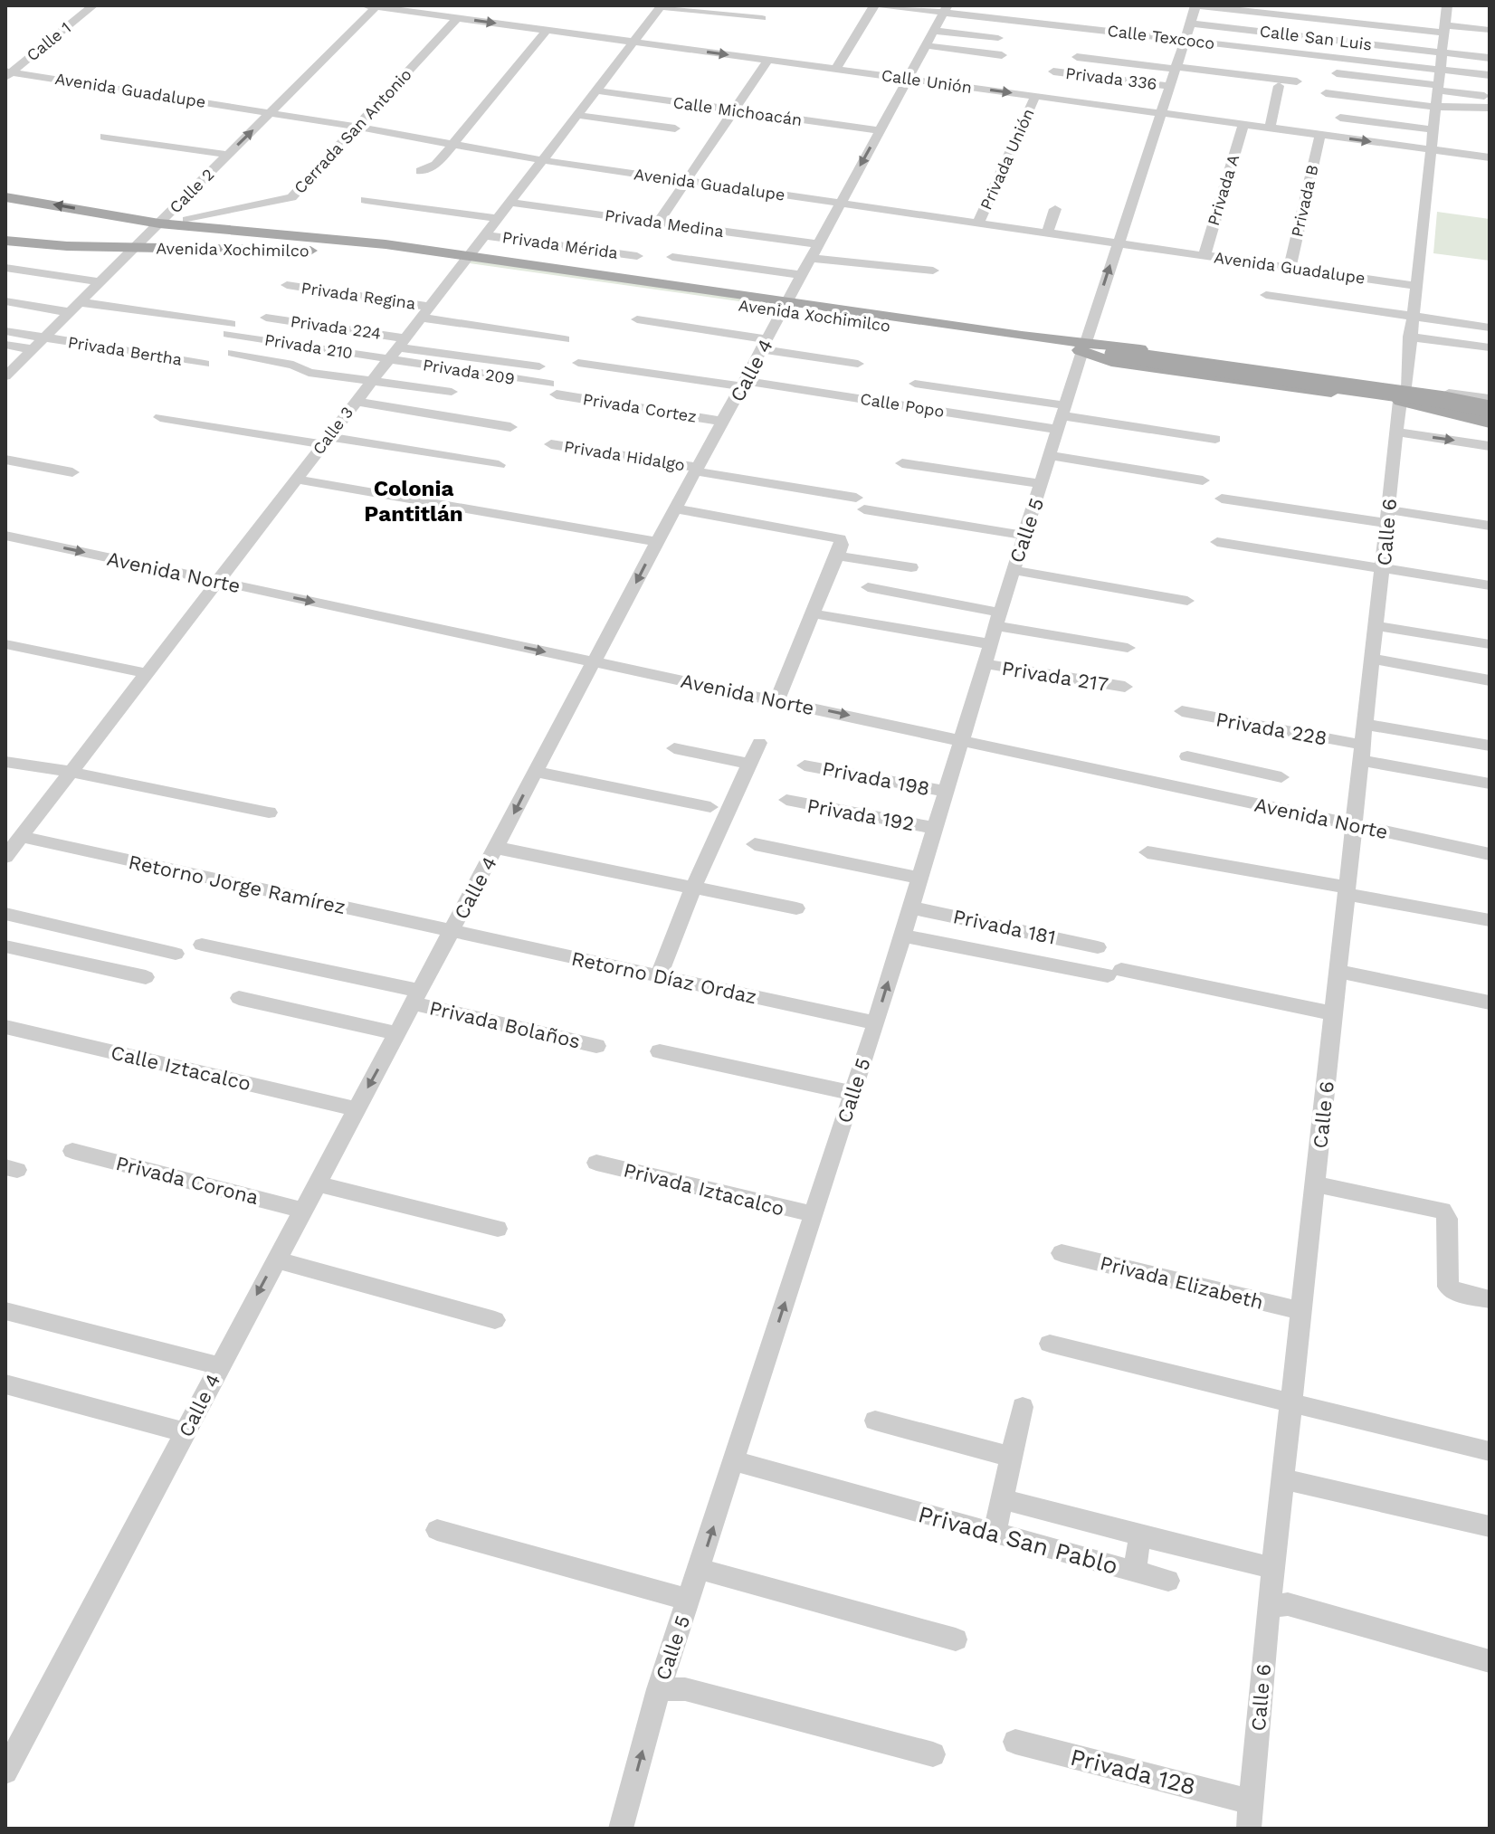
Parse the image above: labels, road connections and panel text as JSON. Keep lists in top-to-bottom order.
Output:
{
  "streets": {
    "main road": ["Avenida Xochimilco"],
    "street": [
      "Calle Texcoco",
      "Calle San Luis",
      "Calle 1",
      "Privada 336",
      "Calle Unión",
      "Avenida Guadalupe",
      "Calle Michoacán",
      "Cerrada San Antonio",
      "Privada Unión",
      "Privada A",
      "Calle 2",
      "Privada B",
      "Privada Medina",
      "Privada Mérida",
      "Privada Regina",
      "Privada 224",
      "Privada 210",
      "Privada Bertha",
      "Calle 4",
      "Privada 209",
      "Calle Popo",
      "Privada Cortez",
      "Calle 3",
      "Privada Hidalgo",
      "Calle 5",
      "Calle 6",
      "Avenida Norte",
      "Privada 217",
      "Privada 228",
      "Privada 198",
      "Privada 192",
      "Retorno Jorge Ramírez",
      "Privada 181",
      "Retorno Díaz Ordaz",
      "Privada Bolaños",
      "Calle Iztacalco",
      "Privada Corona",
      "Privada Iztacalco",
      "Privada Elizabeth",
      "Privada San Pablo",
      "Privada 128"
    ]
  },
  "crossings": [
    ["Calle Texcoco", "Calle 4"],
    ["Calle Texcoco", "Calle 5"],
    ["Calle Texcoco", "Calle 6"],
    ["Calle San Luis", "Calle 5"],
    ["Calle San Luis", "Calle 6"],
    ["Calle 1", "Avenida Guadalupe"],
    ["Privada 336", "Calle 5"],
    ["Calle Unión", "Cerrada San Antonio"],
    ["Calle Unión", "Privada Unión"],
    ["Calle Unión", "Privada A"],
    ["Calle Unión", "Calle 2"],
    ["Calle Unión", "Privada B"],
    ["Calle Unión", "Calle 4"],
    ["Calle Unión", "Calle 3"],
    ["Calle Unión", "Calle 5"],
    ["Calle Unión", "Calle 6"],
    ["Avenida Guadalupe", "Cerrada San Antonio"],
    ["Avenida Guadalupe", "Privada Unión"],
    ["Avenida Guadalupe", "Privada A"],
    ["Avenida Guadalupe", "Calle 2"],
    ["Avenida Guadalupe", "Privada B"],
    ["Avenida Guadalupe", "Calle 4"],
    ["Avenida Guadalupe", "Calle 3"],
    ["Avenida Guadalupe", "Calle 5"],
    ["Avenida Guadalupe", "Calle 6"],
    ["Calle Michoacán", "Calle 4"],
    ["Calle Michoacán", "Calle 3"],
    ["Calle 2", "Avenida Xochimilco"],
    ["Calle 2", "Privada 210"],
    ["Calle 2", "Privada Bertha"],
    ["Privada Medina", "Calle 4"],
    ["Privada Medina", "Calle 3"],
    ["Privada Mérida", "Calle 3"],
    ["Avenida Xochimilco", "Calle 4"],
    ["Avenida Xochimilco", "Calle 3"],
    ["Avenida Xochimilco", "Calle 5"],
    ["Avenida Xochimilco", "Calle 6"],
    ["Privada Regina", "Calle 3"],
    ["Privada 224", "Privada 210"],
    ["Privada 224", "Privada 209"],
    ["Privada 224", "Calle 3"],
    ["Privada 210", "Privada 209"],
    ["Privada 210", "Calle 3"],
    ["Calle 4", "Calle Popo"],
    ["Calle 4", "Privada Cortez"],
    ["Calle 4", "Privada Hidalgo"],
    ["Calle 4", "Avenida Norte"],
    ["Calle 4", "Retorno Jorge Ramírez"],
    ["Calle 4", "Retorno Díaz Ordaz"],
    ["Calle 4", "Privada Bolaños"],
    ["Calle 4", "Calle Iztacalco"],
    ["Calle 4", "Privada Corona"],
    ["Privada 209", "Privada Cortez"],
    ["Privada 209", "Calle 3"],
    ["Calle Popo", "Calle 5"],
    ["Calle 3", "Avenida Norte"],
    ["Calle 3", "Retorno Jorge Ramírez"],
    ["Privada Hidalgo", "Calle 5"],
    ["Calle 5", "Avenida Norte"],
    ["Calle 5", "Privada 217"],
    ["Calle 5", "Privada 198"],
    ["Calle 5", "Privada 192"],
    ["Calle 5", "Privada 181"],
    ["Calle 5", "Retorno Díaz Ordaz"],
    ["Calle 5", "Privada Iztacalco"],
    ["Calle 5", "Privada San Pablo"],
    ["Calle 6", "Avenida Norte"],
    ["Calle 6", "Privada 228"],
    ["Calle 6", "Privada Elizabeth"],
    ["Calle 6", "Privada San Pablo"],
    ["Calle 6", "Privada 128"],
    ["Retorno Jorge Ramírez", "Retorno Díaz Ordaz"]
  ],
  "one_way": ["Calle 5"],
  "districts": ["Colonia Pantitlán"]
}
